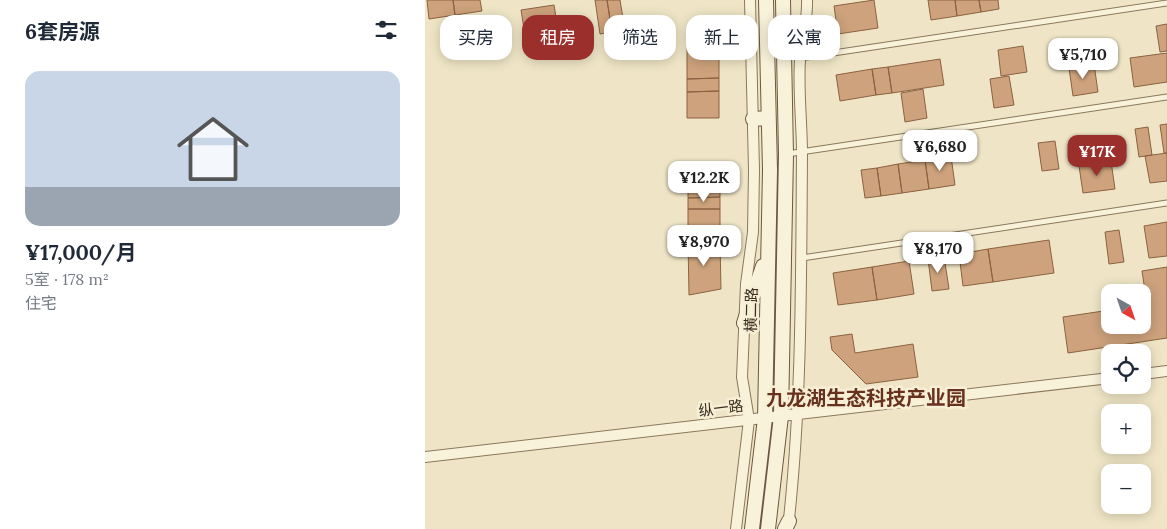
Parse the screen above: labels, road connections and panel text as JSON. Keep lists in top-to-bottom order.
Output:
{
  "streets": {
    "main road": ["横二路"],
    "street": ["纵一路"]
  },
  "crossings": [
    ["横二路", "纵一路"]
  ],
  "districts": ["九龙湖生态科技产业园"],
  "north": "bottom right",
  "page": {
    "heading": "6套房源",
    "chip": [
      "买房",
      "租房",
      "筛选",
      "新上",
      "公寓"
    ],
    "price": [
      "¥5,710",
      "¥6,680",
      "¥17K",
      "¥12.2K",
      "¥8,970",
      "¥8,170"
    ],
    "list": [
      {
        "name": "¥17,000/月",
        "note": "5室 · 178 m² · 住宅"
      }
    ],
    "map_buttons": ["+", "−"]
  }
}
